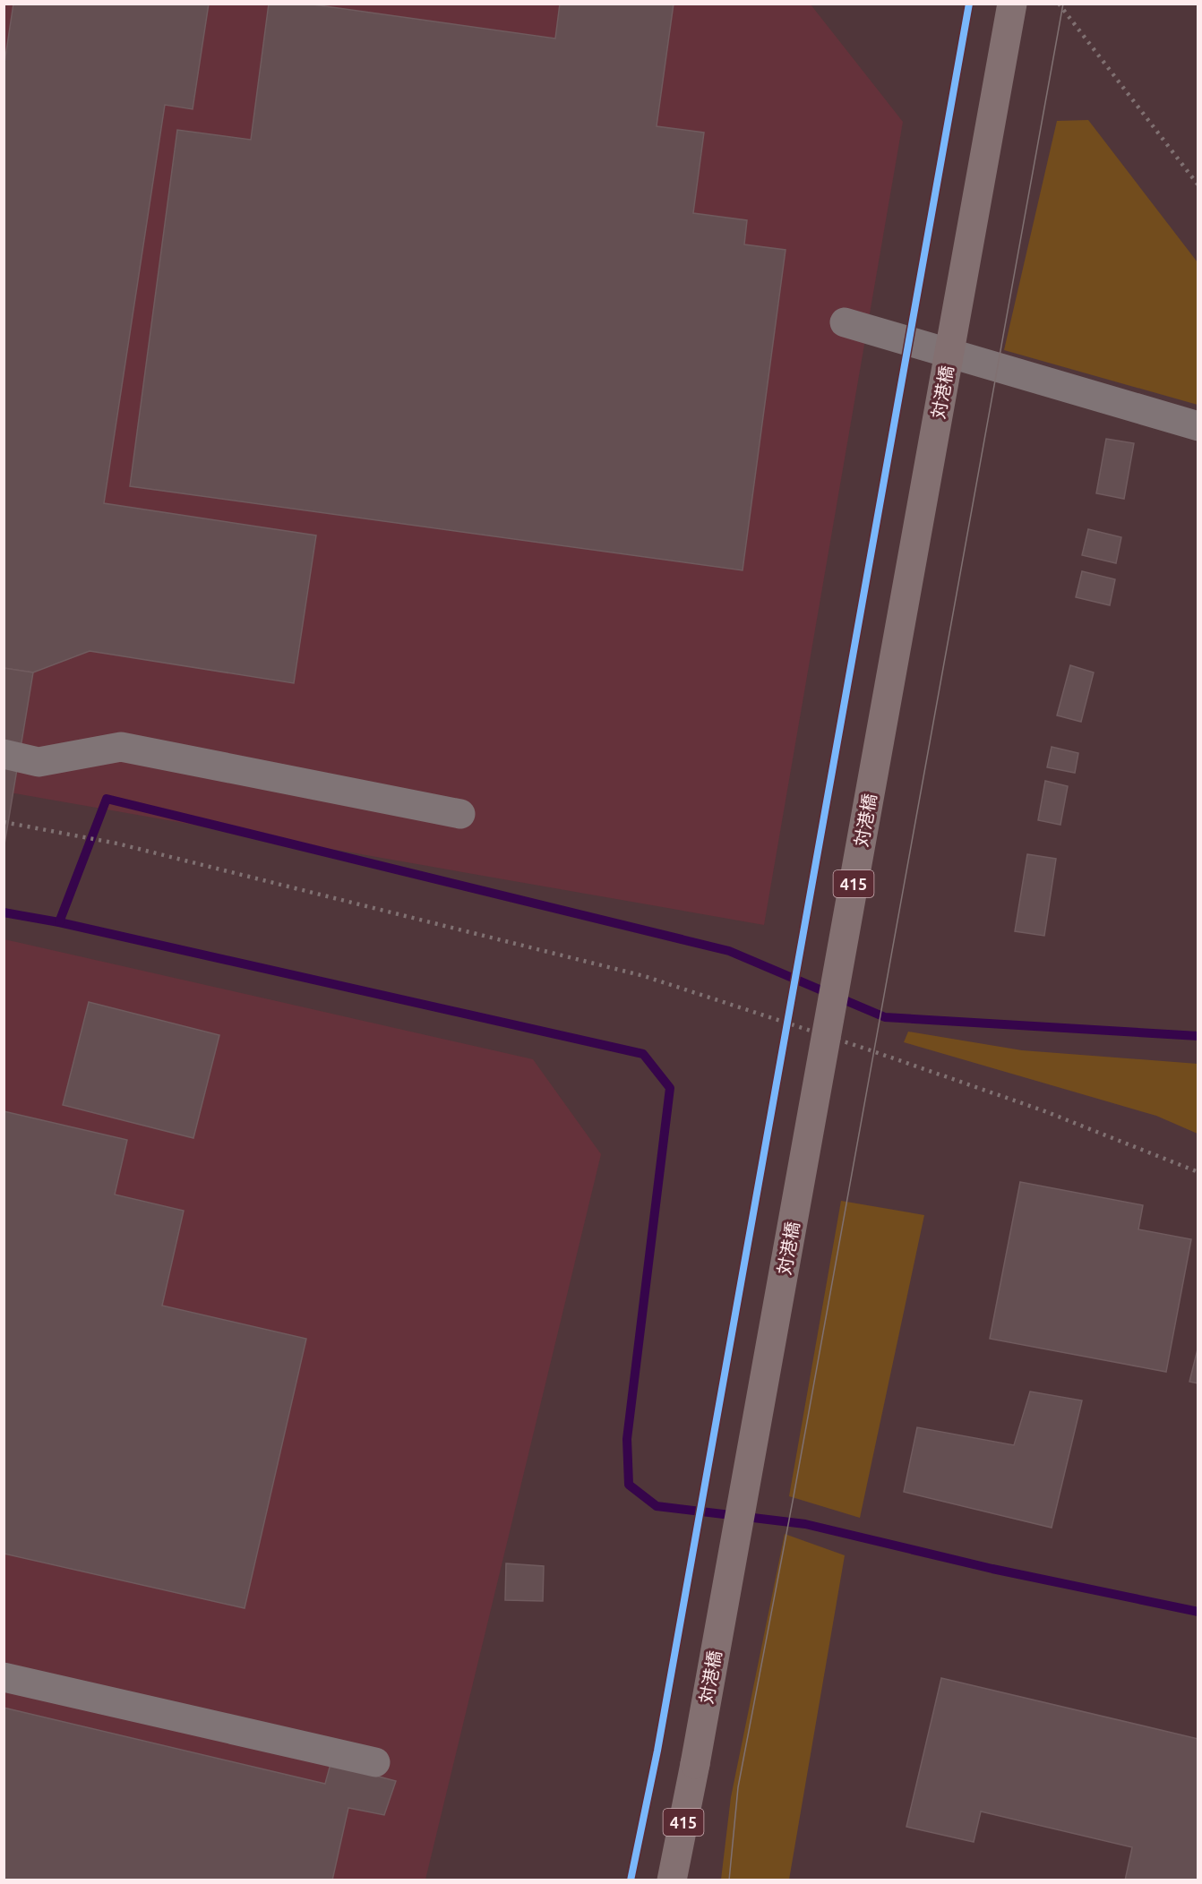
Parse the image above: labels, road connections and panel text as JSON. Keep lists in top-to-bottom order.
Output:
{
  "streets": {
    "highway": ["対港橋", "415"]
  }
}
